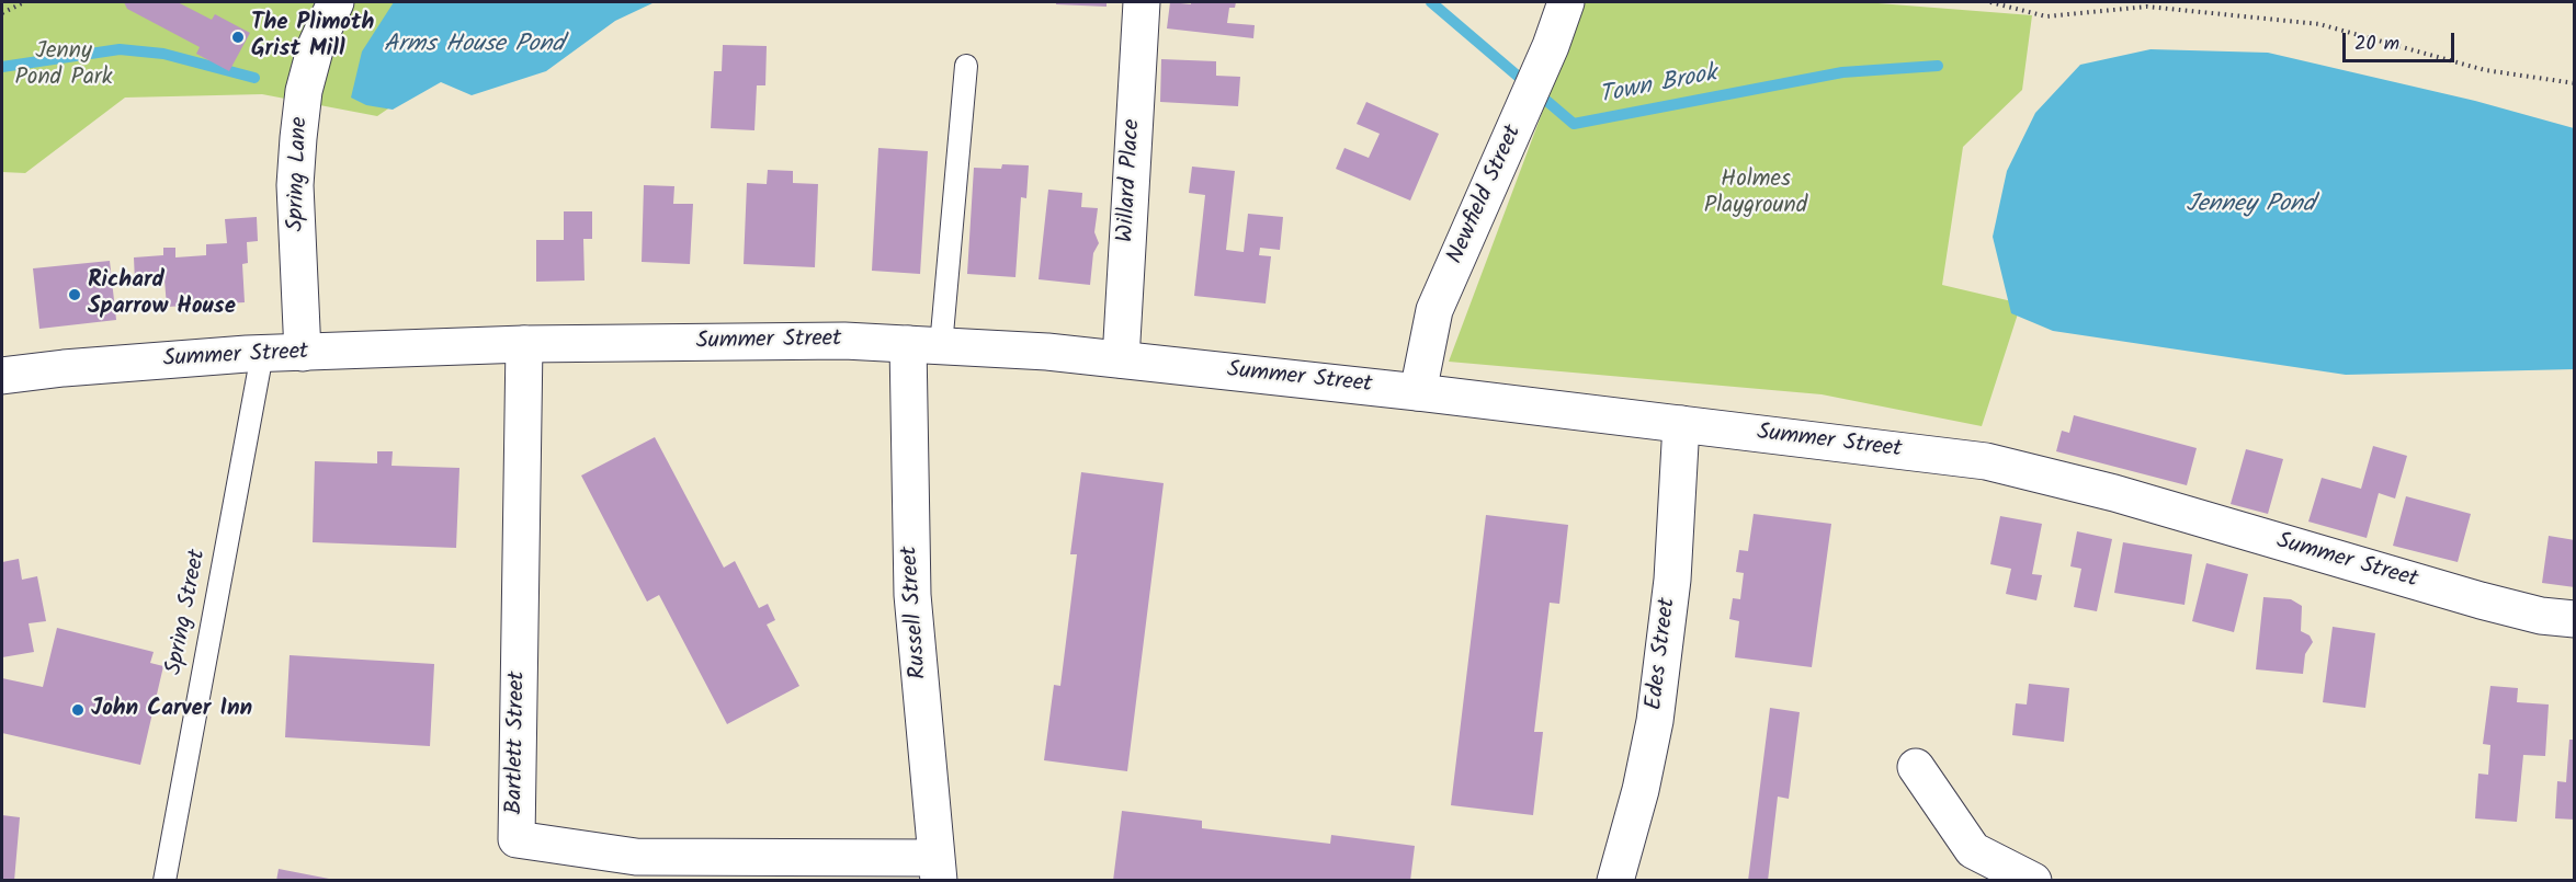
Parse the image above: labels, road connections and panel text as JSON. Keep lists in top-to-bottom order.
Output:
{
  "streets": {
    "street": [
      "Spring Lane",
      "Willard Place",
      "Newfield Street",
      "Summer Street",
      "Russell Street",
      "Edes Street",
      "Bartlett Street"
    ],
    "lane": ["Spring Street"]
  },
  "crossings": [
    ["Spring Lane", "Summer Street"],
    ["Willard Place", "Summer Street"],
    ["Newfield Street", "Summer Street"],
    ["Summer Street", "Spring Street"],
    ["Summer Street", "Russell Street"],
    ["Summer Street", "Edes Street"],
    ["Summer Street", "Bartlett Street"],
    ["Russell Street", "Bartlett Street"]
  ],
  "water": ["Arms House Pond", "Town Brook", "Jenney Pond"],
  "parks": ["Jenny Pond Park", "Holmes Playground"],
  "places": ["The Plimoth Grist Mill", "Richard Sparrow House", "John Carver Inn"],
  "scale_bar": "20 m"
}
